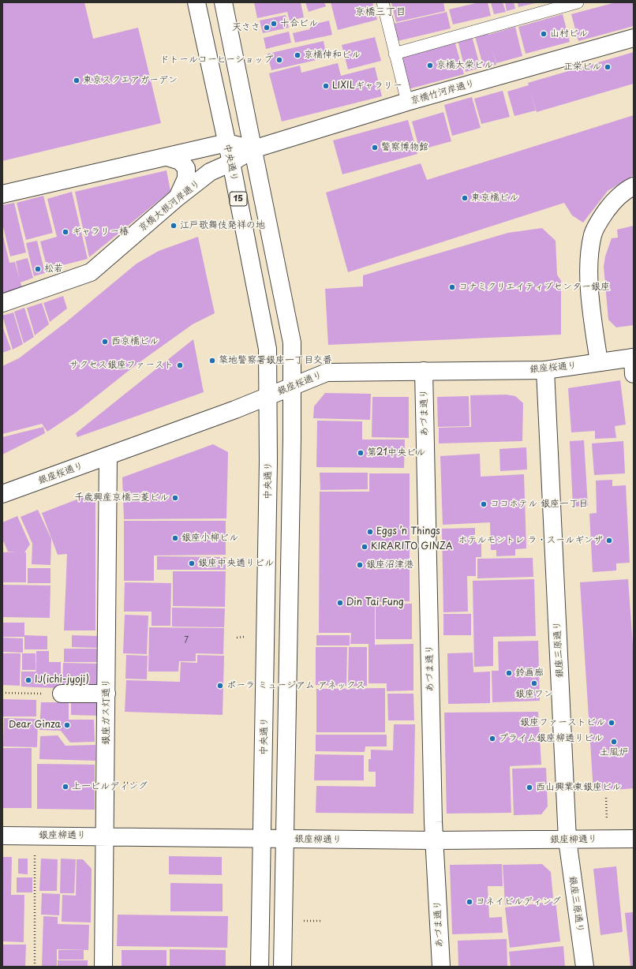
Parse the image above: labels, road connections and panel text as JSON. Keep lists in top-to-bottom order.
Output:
{
  "streets": {
    "main road": [
      "京橋竹河岸通り",
      "中央通り",
      "15",
      "京橋大根河岸通り",
      "銀座桜通り",
      "あづま通り",
      "銀座三原通り",
      "銀座ガス灯通り",
      "銀座柳通り"
    ]
  },
  "crossings": [
    ["京橋竹河岸通り", "京橋大根河岸通り"],
    ["中央通り", "京橋大根河岸通り"],
    ["中央通り", "銀座桜通り"],
    ["中央通り", "銀座柳通り"],
    ["銀座桜通り", "あづま通り"],
    ["銀座桜通り", "銀座三原通り"],
    ["銀座桜通り", "銀座ガス灯通り"],
    ["あづま通り", "銀座柳通り"],
    ["銀座三原通り", "銀座柳通り"],
    ["銀座ガス灯通り", "銀座柳通り"]
  ],
  "districts": ["京橋三丁目"],
  "places": [
    "十合ビル",
    "天ささ",
    "山村ビル",
    "京橋伸和ビル",
    "ドトールコーヒーショップ",
    "京橋大栄ビル",
    "正栄ビル",
    "東京スクエアガーデン",
    "LIXILギャラリー",
    "警察博物館",
    "東京橋ビル",
    "江戸歌舞伎発祥の地",
    "ギャラリー椿",
    "松若",
    "コナミクリエイティブセンター銀座",
    "西京橋ビル",
    "築地警察署銀座一丁目交番",
    "サクセス銀座ファースト",
    "第21中央ビル",
    "千歳興産京橋三菱ビル",
    "ココホテル 銀座一丁目",
    "Eggs ’n Things",
    "銀座小柳ビル",
    "ホテルモントレ ラ・スールギンザ",
    "KIRARITO GINZA",
    "銀座中央通りビル",
    "銀座沼津港",
    "Din Tai Fung",
    "鈴画廊",
    "IJ(ichi-jyoji)",
    "銀座ワン",
    "ポーラ ミュージアム アネックス",
    "銀座ファーストビル",
    "Dear Ginza",
    "プライム銀座柳通りビル",
    "土風炉",
    "上一ビルディング",
    "西山興業東銀座ビル",
    "ヨネイビルディング"
  ],
  "house_numbers": ["7"]
}
